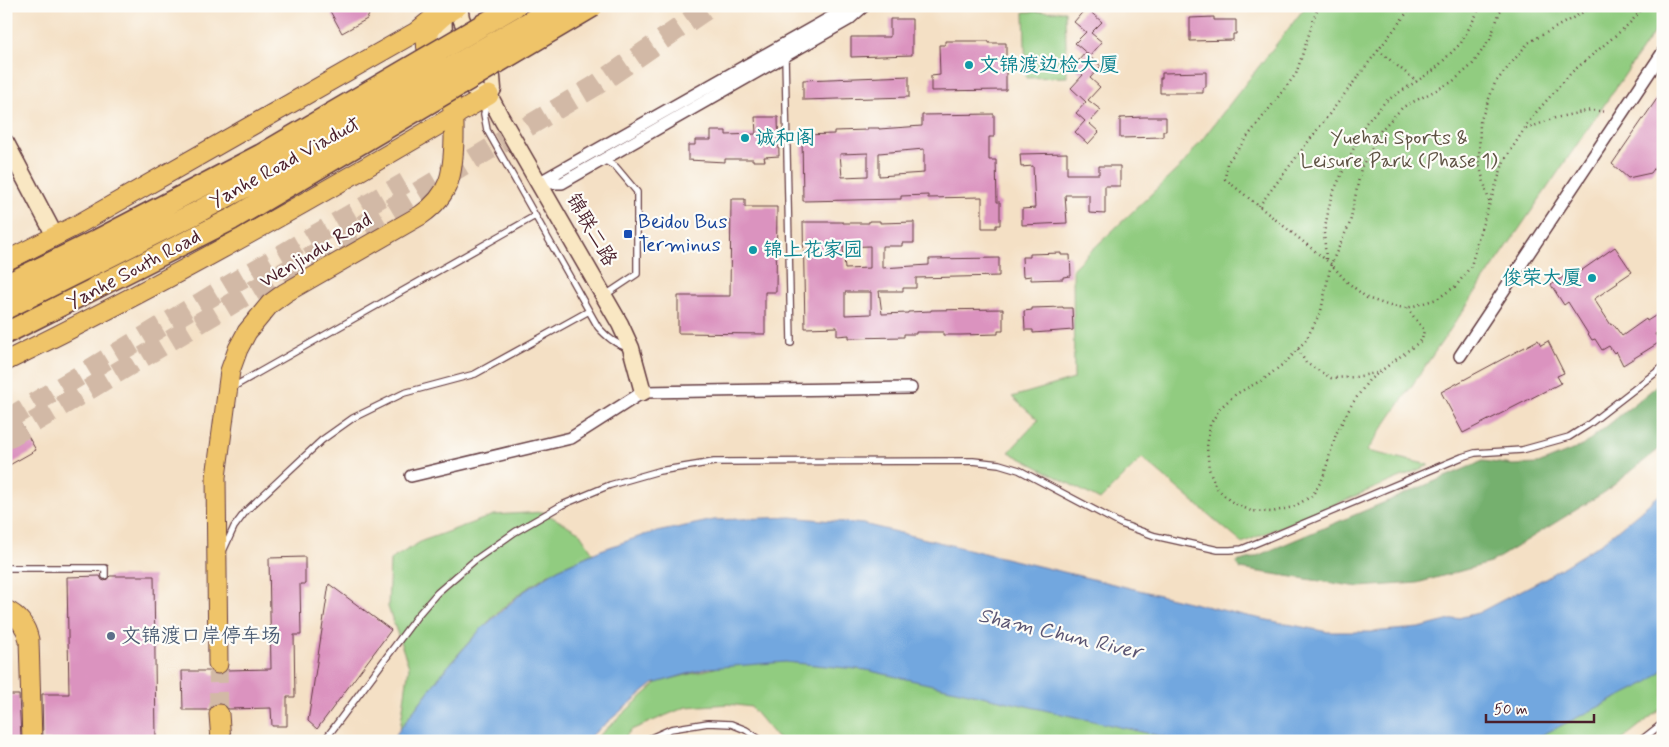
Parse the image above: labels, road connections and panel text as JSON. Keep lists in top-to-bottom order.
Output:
{
  "streets": {
    "highway": ["Yanhe Road Viaduct"],
    "main road": ["Wenjindu Road", "Yanhe South Road"],
    "street": ["锦联二路"]
  },
  "crossings": [
    ["锦联二路", "Yanhe South Road"],
    ["Wenjindu Road", "Yanhe South Road"]
  ],
  "water": ["Sham Chun River"],
  "parks": ["Yuehai Sports & Leisure Park (Phase 1)"],
  "places": {
    "other": [
      "文锦渡边检大厦",
      "诚和阁",
      "锦上花家园",
      "俊荣大厦",
      "文锦渡口岸停车场"
    ],
    "transit": ["Beidou Bus Terminus"]
  },
  "scale_bar": "50 m"
}
